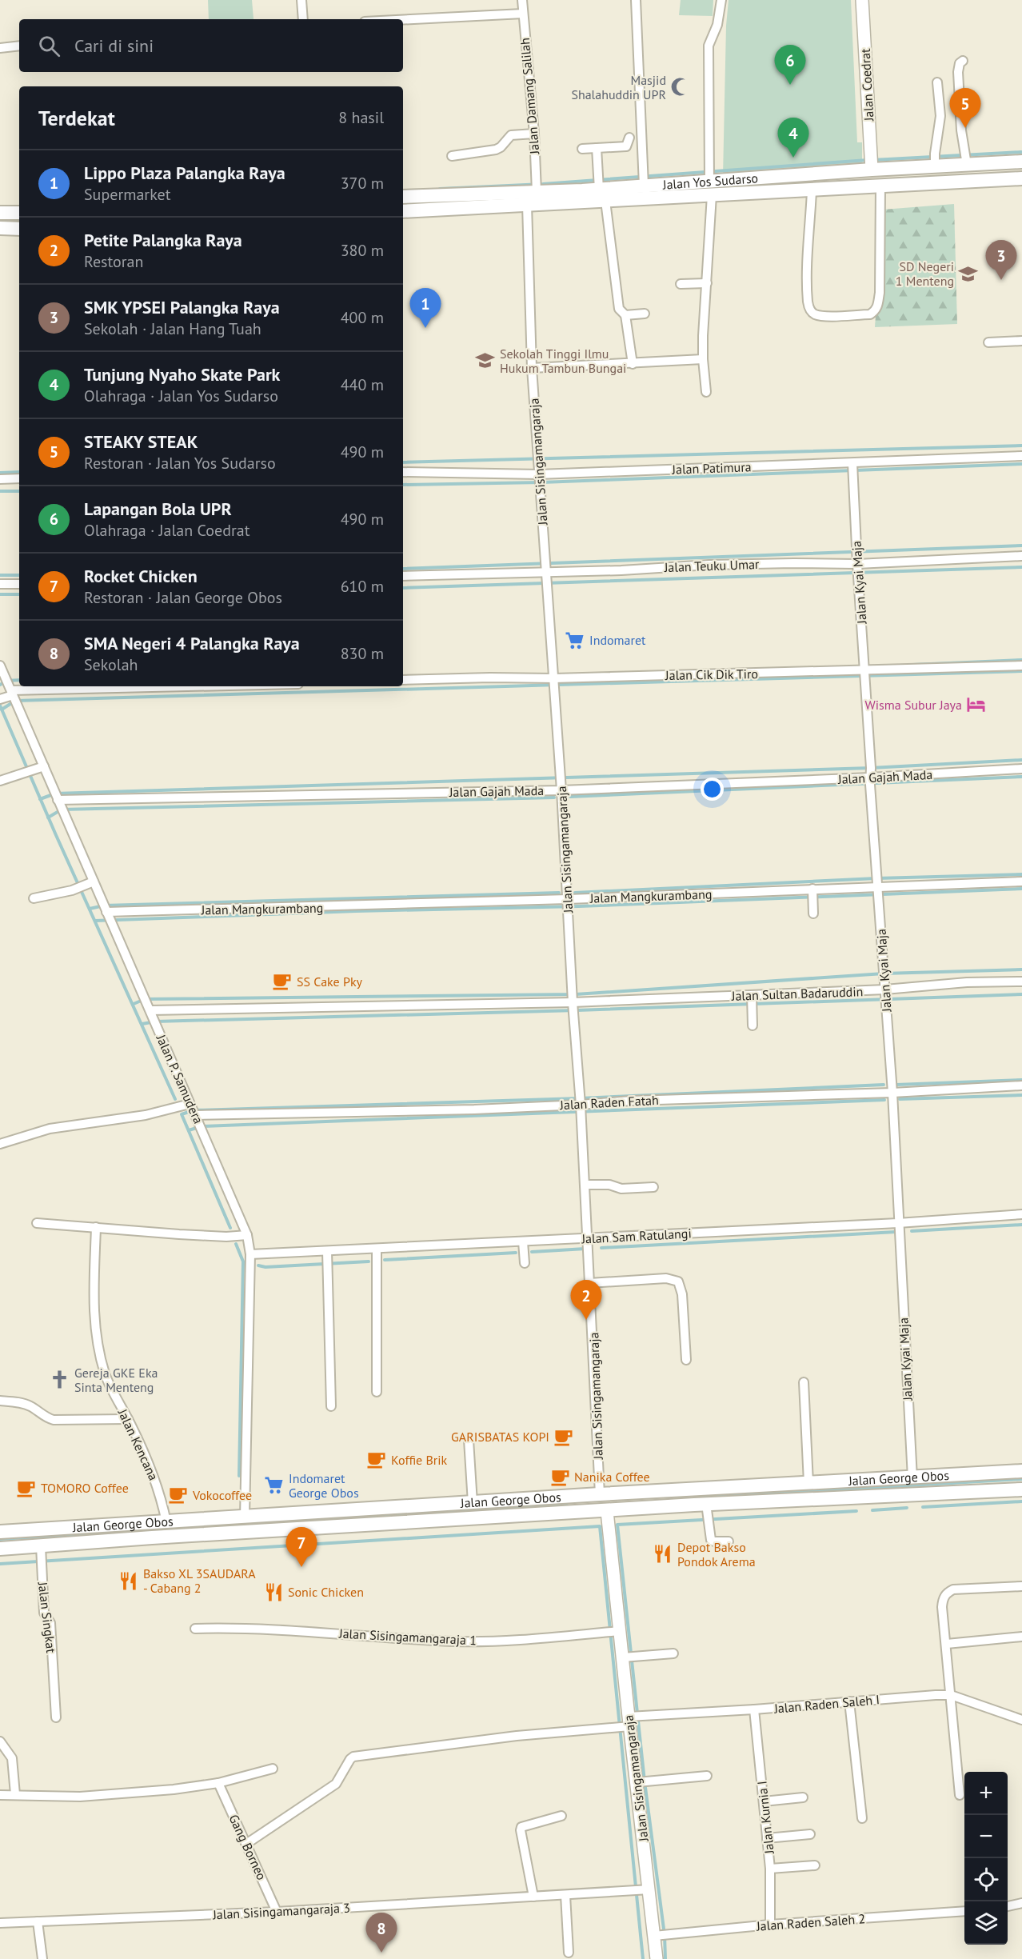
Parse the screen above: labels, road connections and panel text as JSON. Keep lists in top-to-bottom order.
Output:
{
  "streets": {
    "main road": ["Jalan Yos Sudarso", "Jalan George Obos"],
    "street": [
      "Jalan Coedrat",
      "Jalan Damang Salilah",
      "Jalan Sisingamangaraja",
      "Jalan Patimura",
      "Jalan Teuku Umar",
      "Jalan Kyai Maja",
      "Jalan Cik Dik Tiro",
      "Jalan Gajah Mada",
      "Jalan Mangkurambang",
      "Jalan Sultan Badaruddin",
      "Jalan P. Samudera",
      "Jalan Raden Fatah",
      "Jalan Sam Ratulangi",
      "Jalan Kencana",
      "Jalan Singkat",
      "Jalan Sisingamangaraja 1",
      "Jalan Raden Saleh I",
      "Jalan Kurnia I",
      "Gang Borneo",
      "Jalan Sisingamangaraja 3",
      "Jalan Raden Saleh 2"
    ]
  },
  "crossings": [
    ["Jalan Coedrat", "Jalan Yos Sudarso"],
    ["Jalan Damang Salilah", "Jalan Yos Sudarso"],
    ["Jalan Yos Sudarso", "Jalan Sisingamangaraja"],
    ["Jalan Sisingamangaraja", "Jalan Patimura"],
    ["Jalan Sisingamangaraja", "Jalan Teuku Umar"],
    ["Jalan Sisingamangaraja", "Jalan Cik Dik Tiro"],
    ["Jalan Sisingamangaraja", "Jalan Gajah Mada"],
    ["Jalan Sisingamangaraja", "Jalan Mangkurambang"],
    ["Jalan Sisingamangaraja", "Jalan Sultan Badaruddin"],
    ["Jalan Sisingamangaraja", "Jalan Raden Fatah"],
    ["Jalan Sisingamangaraja", "Jalan Sam Ratulangi"],
    ["Jalan Sisingamangaraja", "Jalan George Obos"],
    ["Jalan Sisingamangaraja", "Jalan Sisingamangaraja 1"],
    ["Jalan Sisingamangaraja", "Jalan Raden Saleh I"],
    ["Jalan Sisingamangaraja", "Jalan Sisingamangaraja 3"],
    ["Jalan Sisingamangaraja", "Jalan Raden Saleh 2"],
    ["Jalan Patimura", "Jalan Kyai Maja"],
    ["Jalan Teuku Umar", "Jalan Kyai Maja"],
    ["Jalan Kyai Maja", "Jalan Cik Dik Tiro"],
    ["Jalan Kyai Maja", "Jalan Gajah Mada"],
    ["Jalan Kyai Maja", "Jalan Mangkurambang"],
    ["Jalan Kyai Maja", "Jalan Sultan Badaruddin"],
    ["Jalan Kyai Maja", "Jalan Raden Fatah"],
    ["Jalan Kyai Maja", "Jalan Sam Ratulangi"],
    ["Jalan Kyai Maja", "Jalan George Obos"],
    ["Jalan Gajah Mada", "Jalan P. Samudera"],
    ["Jalan Mangkurambang", "Jalan P. Samudera"],
    ["Jalan Sultan Badaruddin", "Jalan P. Samudera"],
    ["Jalan P. Samudera", "Jalan Raden Fatah"],
    ["Jalan P. Samudera", "Jalan Sam Ratulangi"],
    ["Jalan P. Samudera", "Jalan George Obos"],
    ["Jalan Kencana", "Jalan George Obos"],
    ["Jalan George Obos", "Jalan Singkat"],
    ["Jalan Raden Saleh I", "Jalan Kurnia I"],
    ["Jalan Kurnia I", "Jalan Raden Saleh 2"],
    ["Gang Borneo", "Jalan Sisingamangaraja 3"]
  ],
  "places": {
    "mosque": ["Masjid Shalahuddin UPR"],
    "school or university": ["SD Negeri 1 Menteng", "Sekolah Tinggi Ilmu Hukum Tambun Bungai"],
    "supermarket": ["Indomaret", "Indomaret George Obos"],
    "hotel": ["Wisma Subur Jaya"],
    "cafe": [
      "SS Cake Pky",
      "GARISBATAS KOPI",
      "Koffie Brik",
      "Nanika Coffee",
      "TOMORO Coffee",
      "Vokocoffee"
    ],
    "church": ["Gereja GKE Eka Sinta Menteng"],
    "restaurant": ["Depot Bakso Pondok Arema", "Bakso XL 3SAUDARA - Cabang 2", "Sonic Chicken"]
  },
  "page": {
    "search": "Cari di sini",
    "pins": [
      "6",
      "5",
      "4",
      "3",
      "1",
      "2",
      "7",
      "8"
    ],
    "heading": ["Terdekat", "8 hasil"],
    "list": [
      {
        "mark": "1",
        "name": "Lippo Plaza Palangka Raya",
        "note": "Supermarket",
        "value": "370 m"
      },
      {
        "mark": "2",
        "name": "Petite Palangka Raya",
        "note": "Restoran",
        "value": "380 m"
      },
      {
        "mark": "3",
        "name": "SMK YPSEI Palangka Raya",
        "note": "Sekolah · Jalan Hang Tuah",
        "value": "400 m"
      },
      {
        "mark": "4",
        "name": "Tunjung Nyaho Skate Park",
        "note": "Olahraga · Jalan Yos Sudarso",
        "value": "440 m"
      },
      {
        "mark": "5",
        "name": "STEAKY STEAK",
        "note": "Restoran · Jalan Yos Sudarso",
        "value": "490 m"
      },
      {
        "mark": "6",
        "name": "Lapangan Bola UPR",
        "note": "Olahraga · Jalan Coedrat",
        "value": "490 m"
      },
      {
        "mark": "7",
        "name": "Rocket Chicken",
        "note": "Restoran · Jalan George Obos",
        "value": "610 m"
      },
      {
        "mark": "8",
        "name": "SMA Negeri 4 Palangka Raya",
        "note": "Sekolah",
        "value": "830 m"
      }
    ],
    "map_buttons": ["+", "−"]
  }
}
